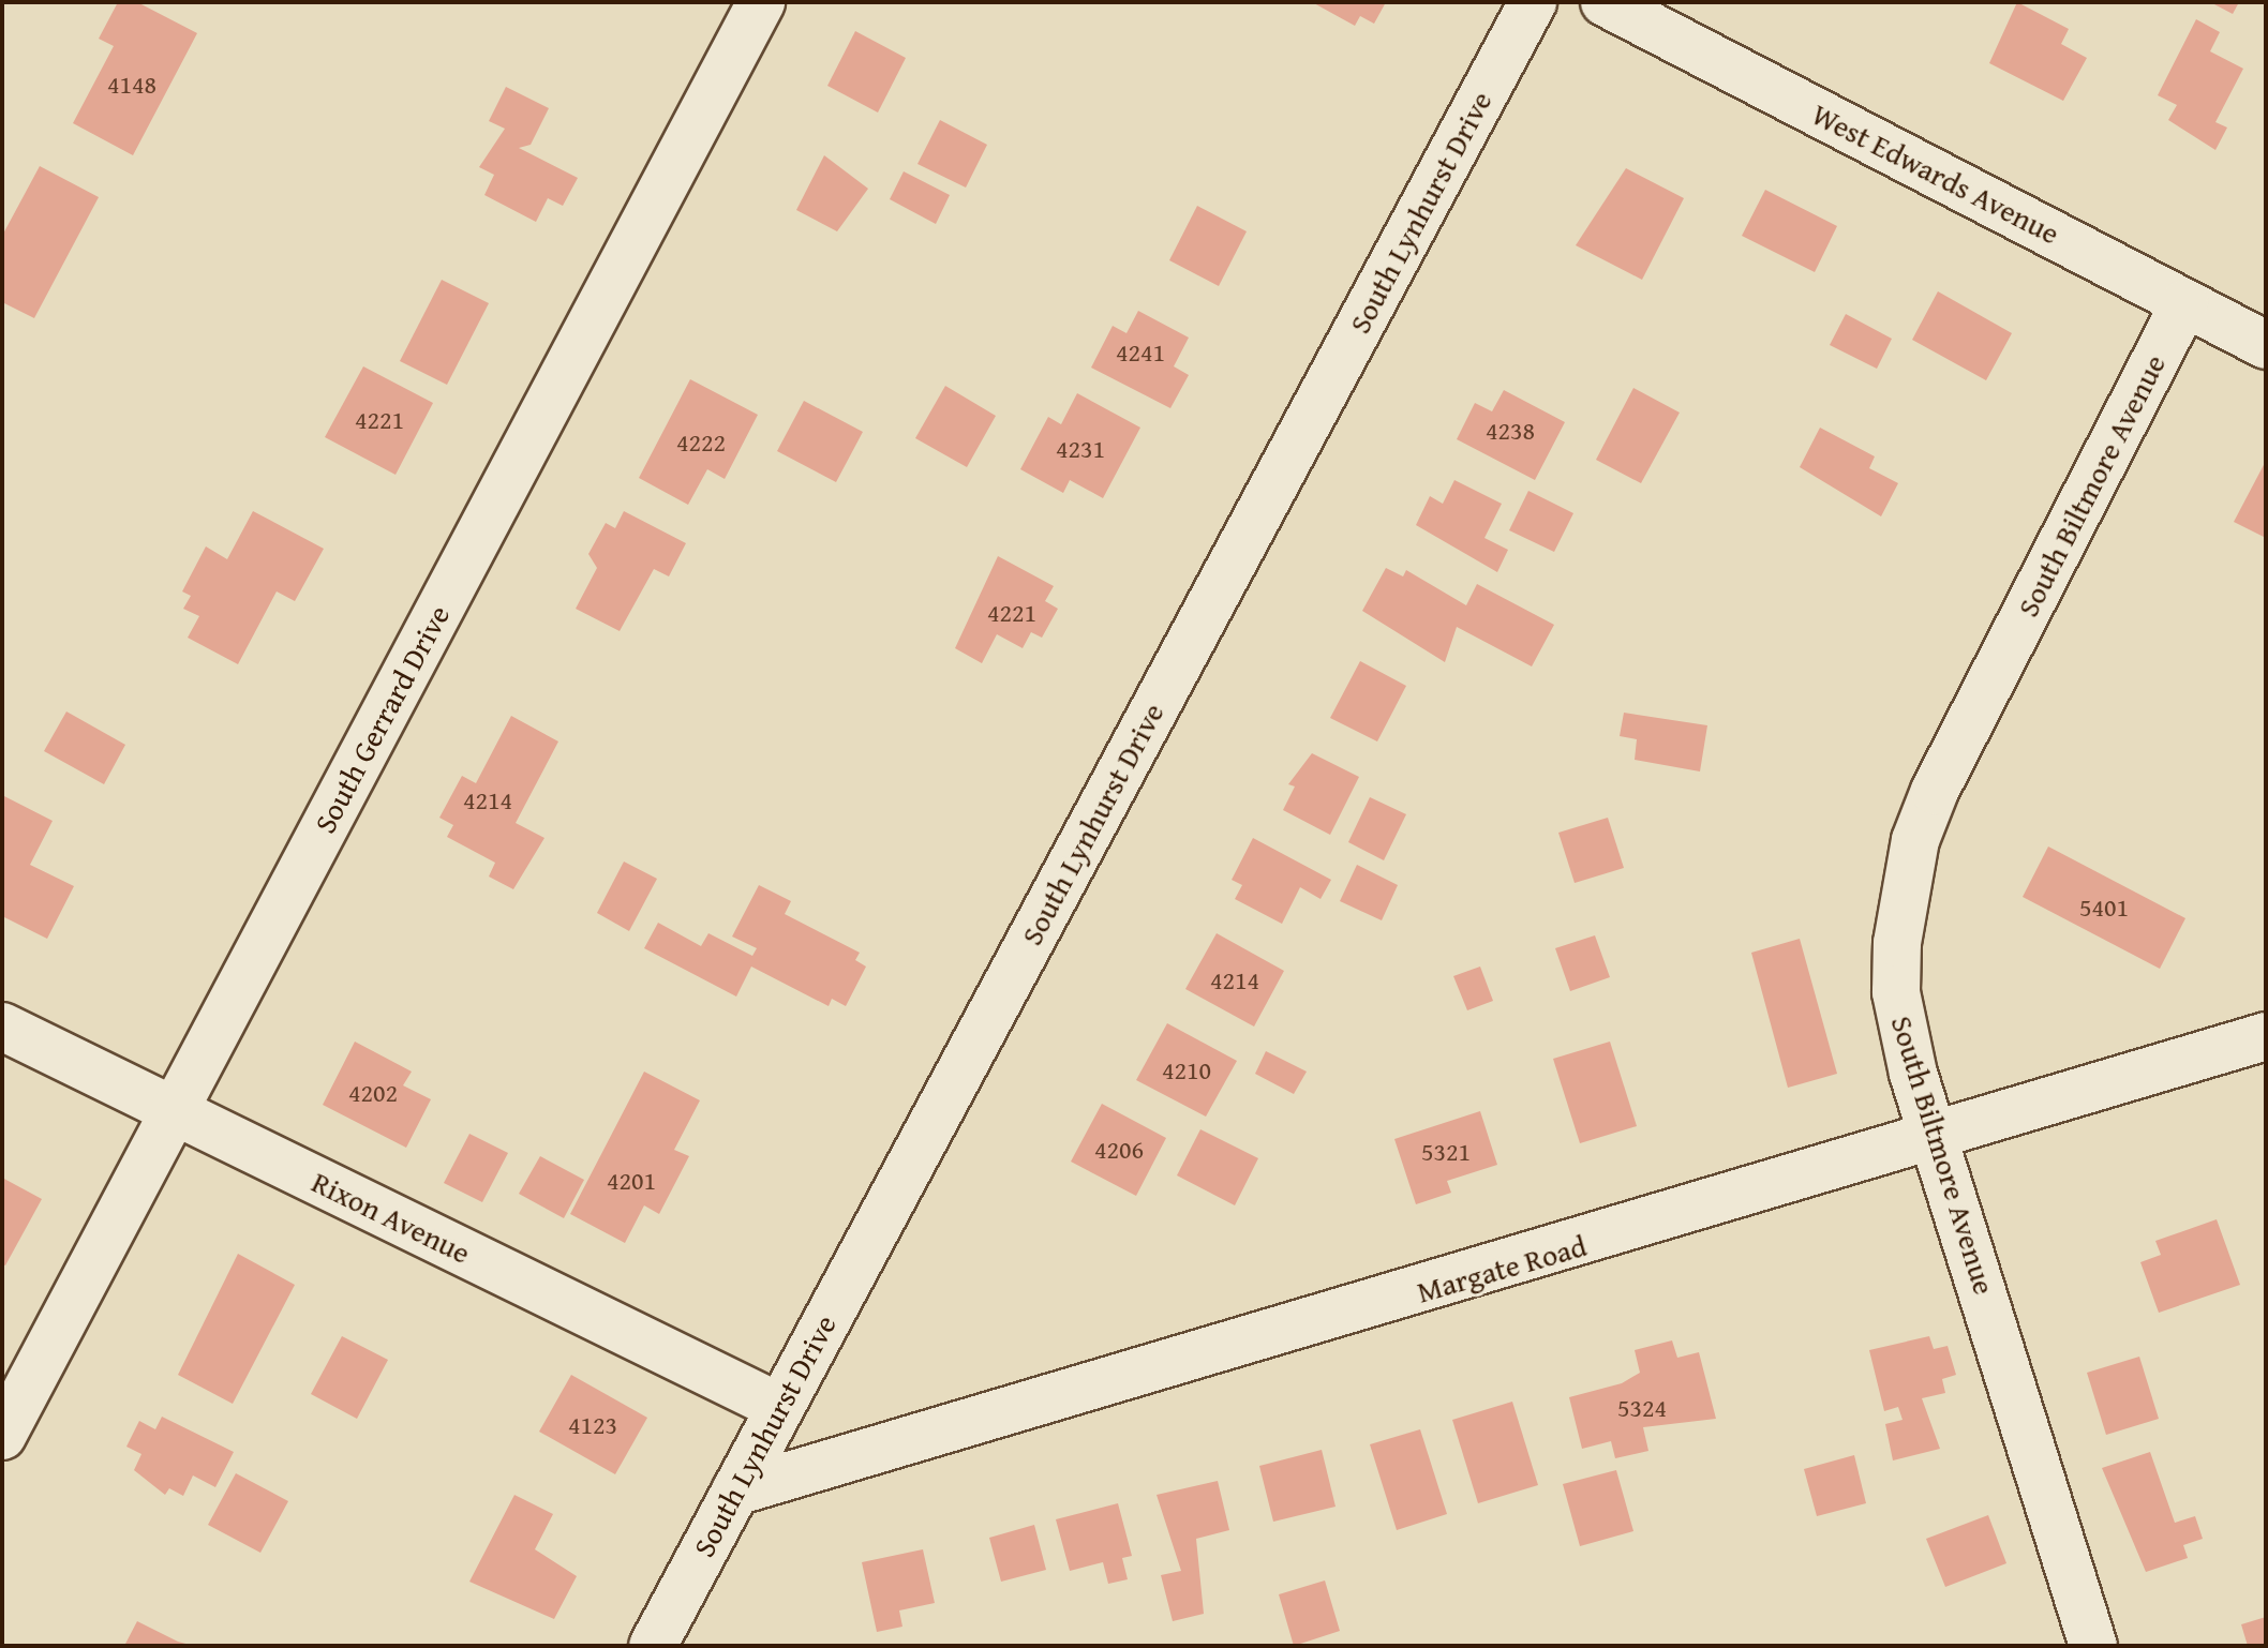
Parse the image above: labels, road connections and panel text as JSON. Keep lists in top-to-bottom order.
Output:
{
  "streets": {
    "street": [
      "West Edwards Avenue",
      "South Lynhurst Drive",
      "South Biltmore Avenue",
      "South Gerrard Drive",
      "Rixon Avenue",
      "Margate Road"
    ]
  },
  "crossings": [
    ["West Edwards Avenue", "South Biltmore Avenue"],
    ["South Lynhurst Drive", "Rixon Avenue"],
    ["South Lynhurst Drive", "Margate Road"],
    ["South Biltmore Avenue", "Margate Road"],
    ["South Gerrard Drive", "Rixon Avenue"]
  ],
  "house_numbers": [
    "4148",
    "4241",
    "4221",
    "4238",
    "4222",
    "4231",
    "4221",
    "4214",
    "5401",
    "4214",
    "4210",
    "4202",
    "4206",
    "5321",
    "4201",
    "5324",
    "4123"
  ]
}
